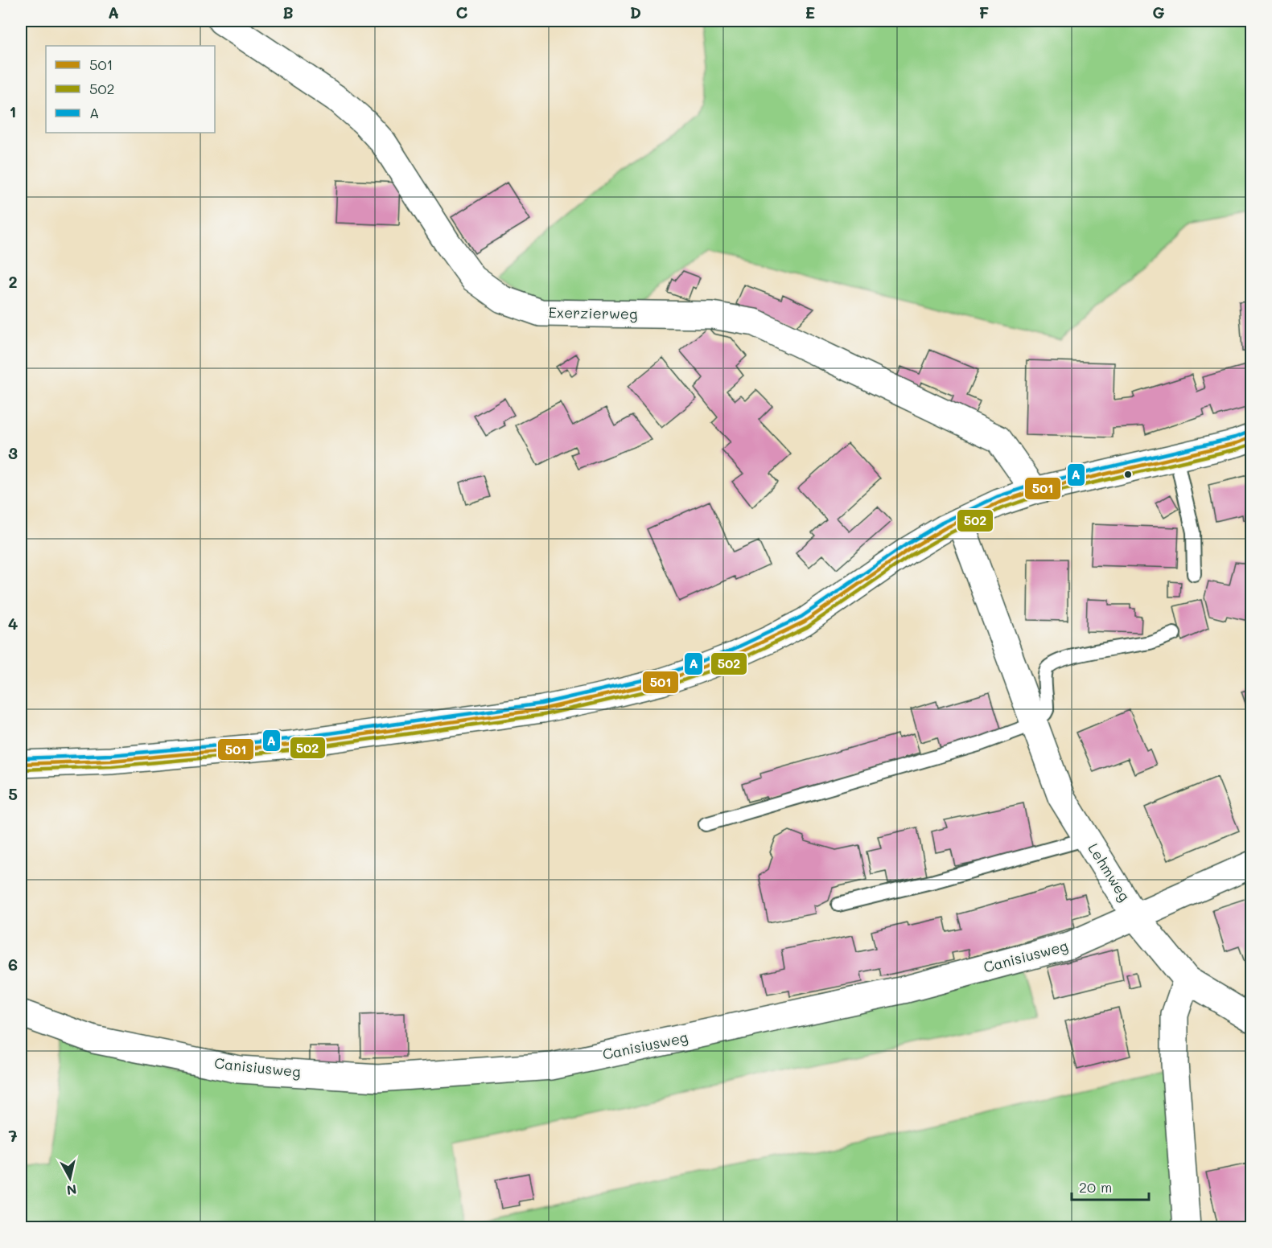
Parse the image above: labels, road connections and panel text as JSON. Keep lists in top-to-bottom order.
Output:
{
  "streets": {
    "street": ["Exerzierweg", "Lehmweg", "Canisiusweg"]
  },
  "crossings": [
    ["Lehmweg", "Canisiusweg"]
  ],
  "lines": ["transit line A", "transit line 501", "transit line 502"],
  "legend": ["501", "502", "A"],
  "scale_bar": "20 m",
  "north": "bottom",
  "grid": {
    "columns": [
      "A",
      "B",
      "C",
      "D",
      "E",
      "F",
      "G"
    ],
    "rows": [
      "1",
      "2",
      "3",
      "4",
      "5",
      "6",
      "7"
    ]
  }
}
